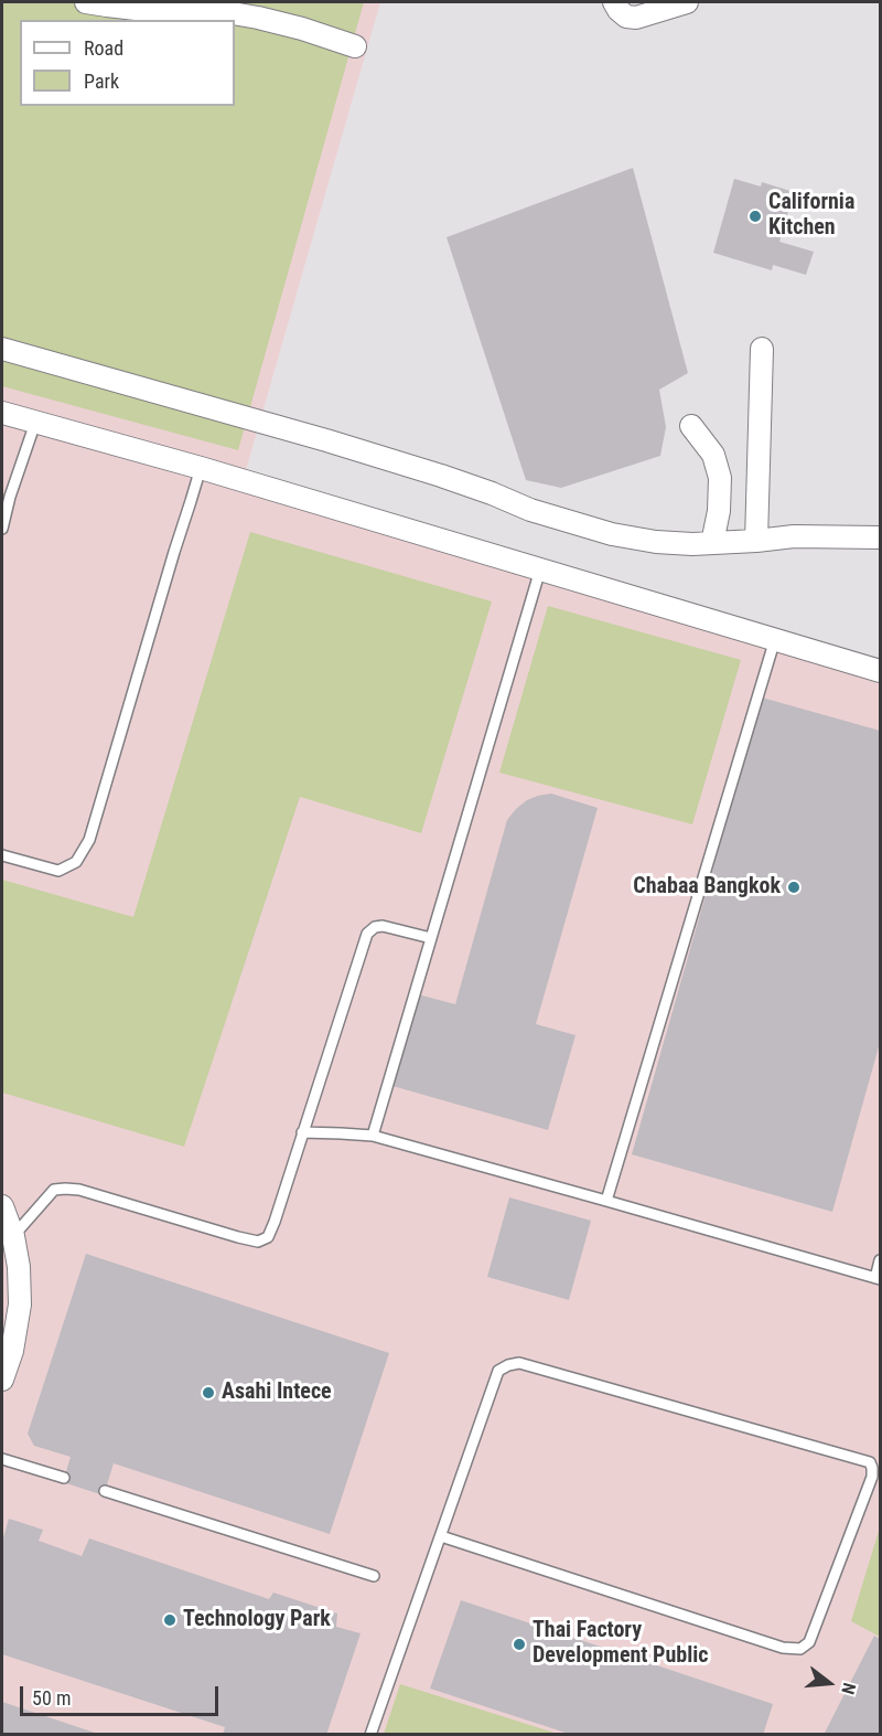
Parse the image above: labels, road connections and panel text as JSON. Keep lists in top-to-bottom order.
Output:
{
  "places": [
    "California Kitchen",
    "Chabaa Bangkok",
    "Asahi Intece",
    "Technology Park",
    "Thai Factory Development Public"
  ],
  "legend": ["Road", "Park"],
  "scale_bar": "50 m",
  "north": "right"
}
